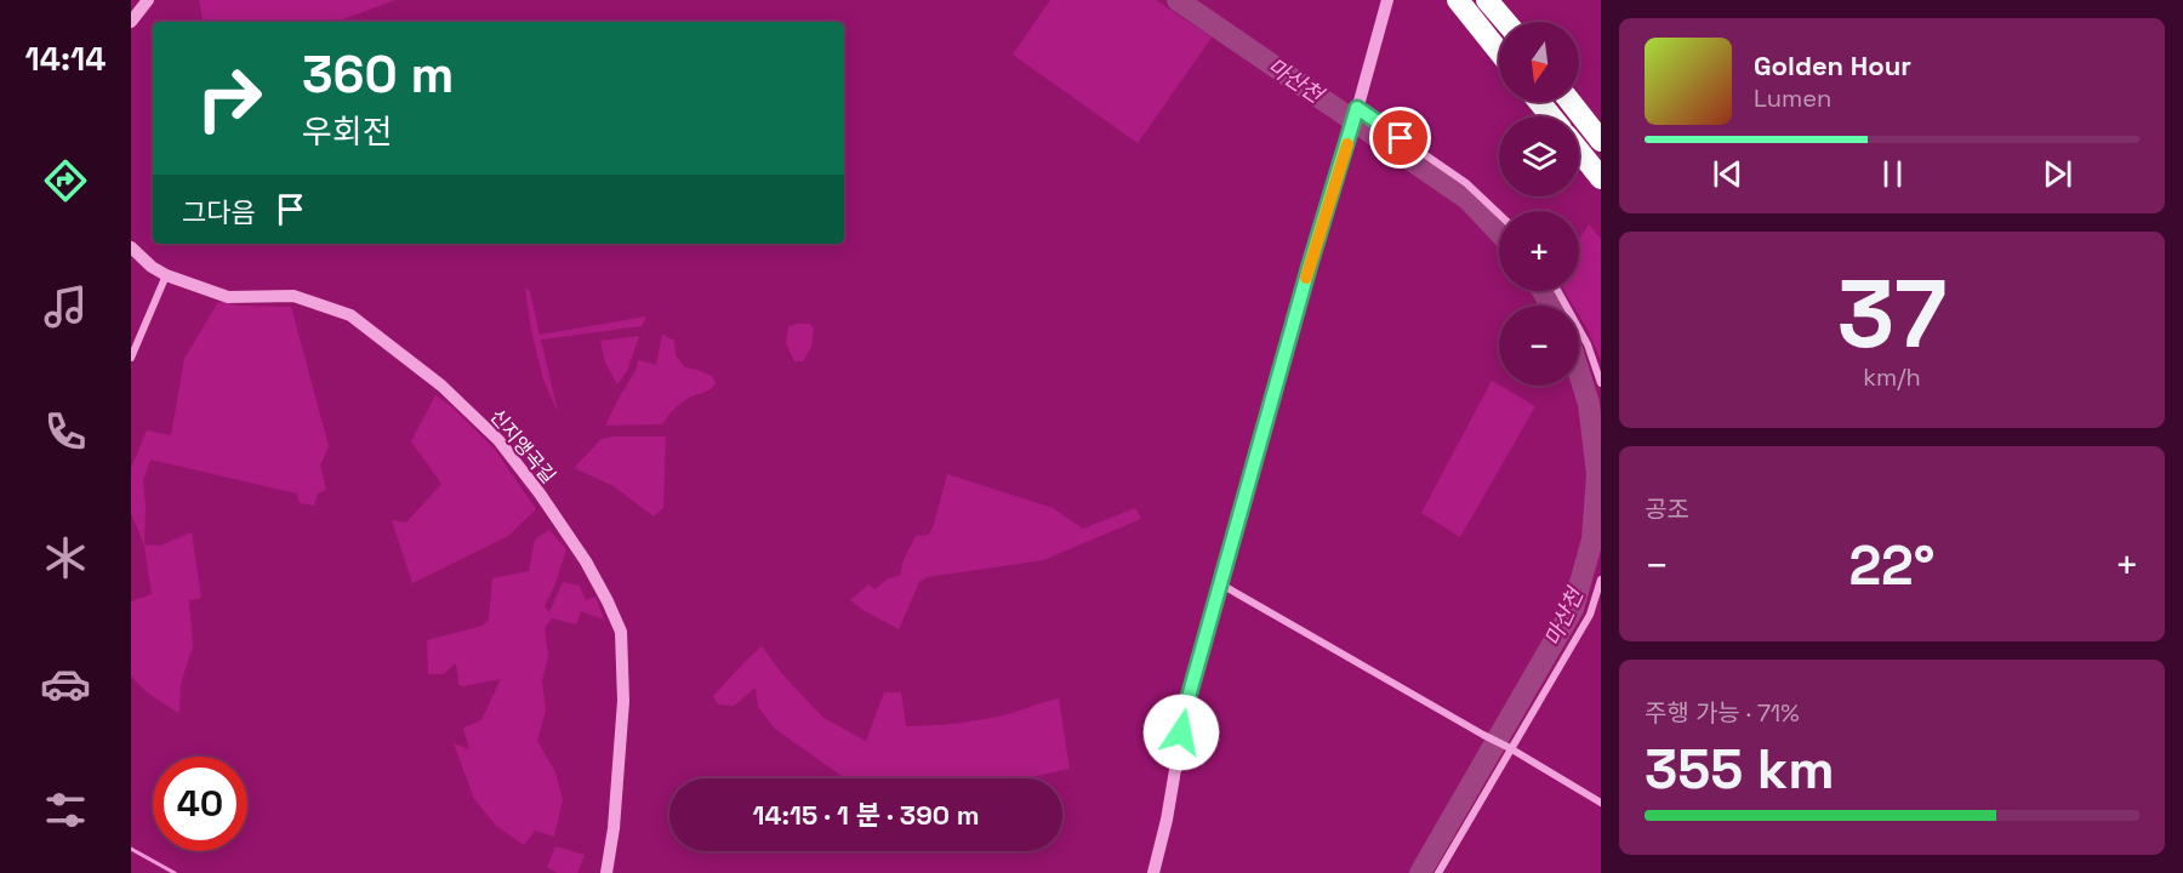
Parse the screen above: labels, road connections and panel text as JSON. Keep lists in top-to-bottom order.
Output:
{
  "streets": {
    "street": ["신지앵곡길"]
  },
  "water": ["마산천"],
  "north": "bottom",
  "page": {
    "tabs": "14:14",
    "map_buttons": ["+", "−"],
    "turn": ["360 m", "우회전"],
    "song": ["Golden Hour", "Lumen"],
    "then": "그다음",
    "tile": [
      ["37", "km/h"],
      "공조",
      ["주행 가능 · 71%", "355 km"]
    ],
    "heat": ["−", "22°", "+"],
    "limit": "40",
    "trip": "14:15 · 1 분 · 390 m"
  }
}
